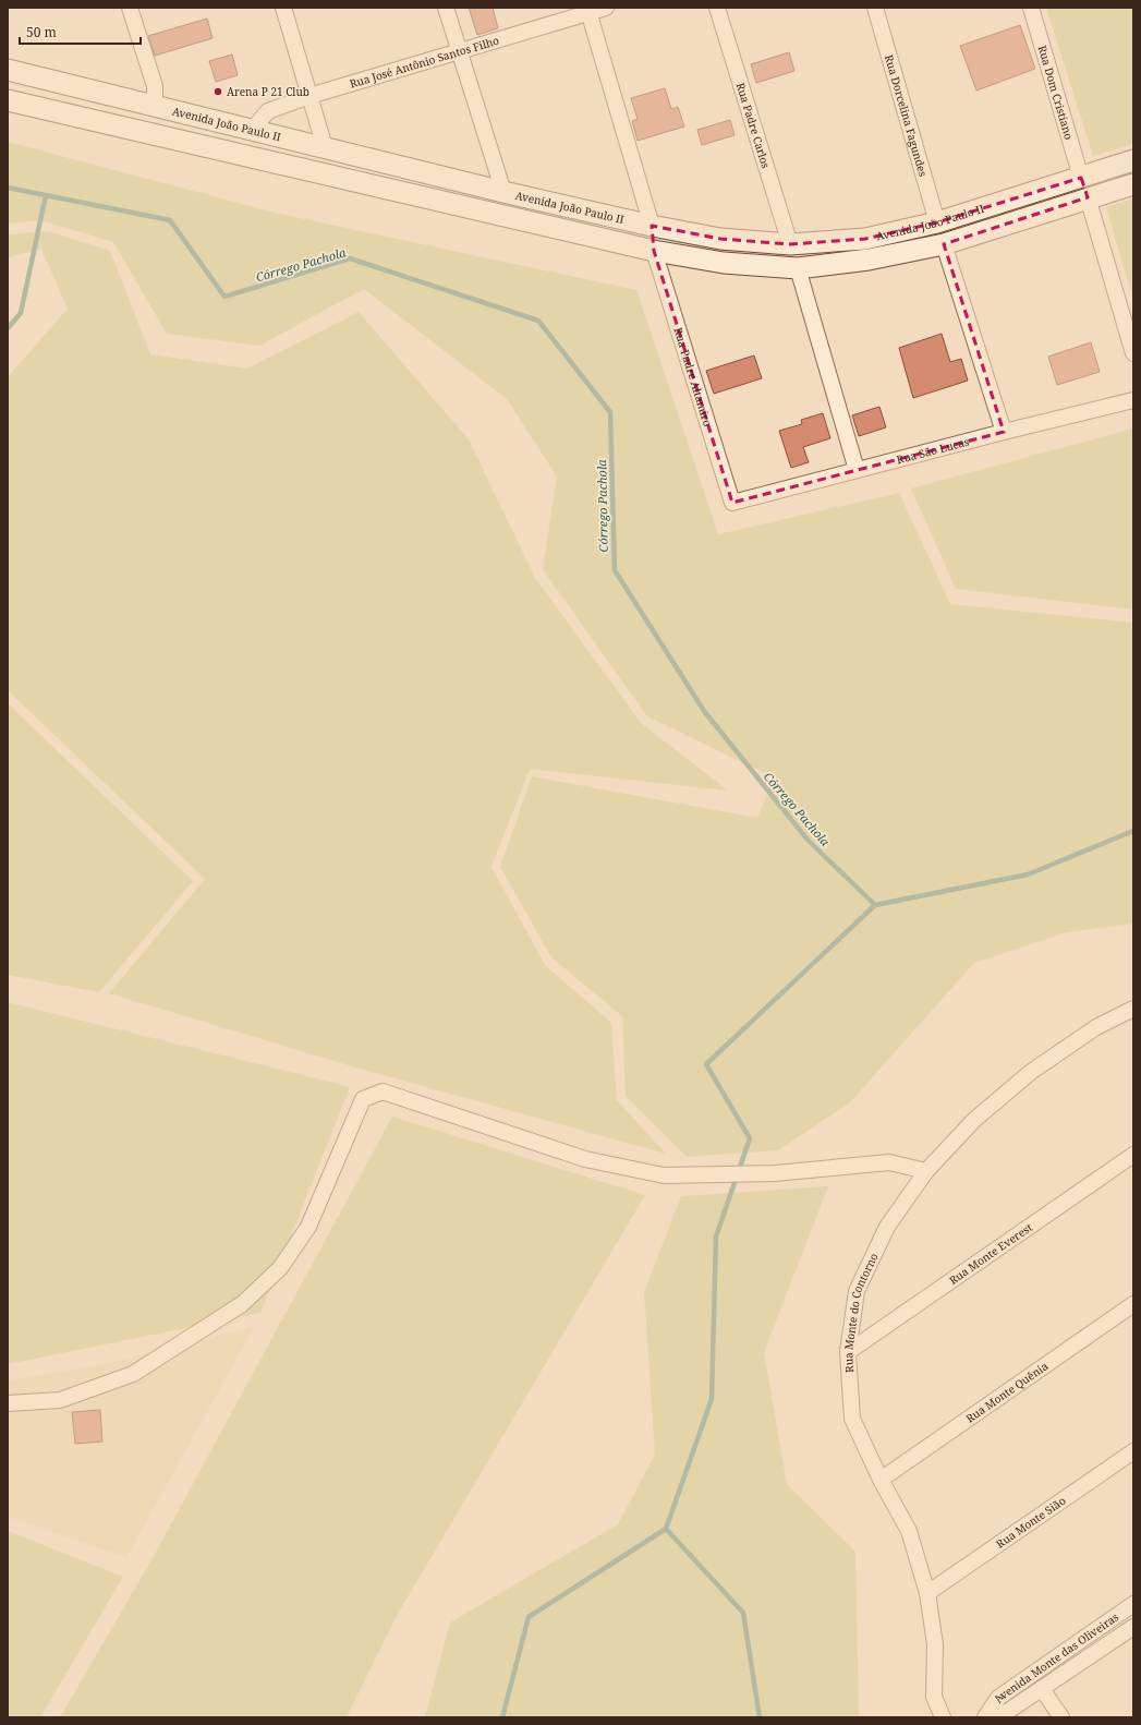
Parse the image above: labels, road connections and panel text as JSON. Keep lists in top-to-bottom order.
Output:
{
  "streets": {
    "street": [
      "Rua José Antônio Santos Filho",
      "Rua Dom Cristiano",
      "Rua Dorcelina Fagundes",
      "Avenida João Paulo II",
      "Rua Padre Carlos",
      "Rua Padre Altamiro",
      "Rua São Lucas",
      "Rua Monte Everest",
      "Rua Monte do Contorno",
      "Rua Monte Quênia",
      "Rua Monte Sião",
      "Avenida Monte das Oliveiras"
    ]
  },
  "crossings": [
    ["Rua José Antônio Santos Filho", "Avenida João Paulo II"],
    ["Rua Dom Cristiano", "Avenida João Paulo II"],
    ["Rua Dorcelina Fagundes", "Avenida João Paulo II"],
    ["Avenida João Paulo II", "Rua Padre Carlos"],
    ["Avenida João Paulo II", "Rua Padre Altamiro"],
    ["Rua Padre Altamiro", "Rua São Lucas"],
    ["Rua Monte Everest", "Rua Monte do Contorno"],
    ["Rua Monte do Contorno", "Rua Monte Quênia"],
    ["Rua Monte do Contorno", "Rua Monte Sião"]
  ],
  "water": ["Córrego Pachola"],
  "places": ["Arena P 21 Club"],
  "scale_bar": "50 m"
}
